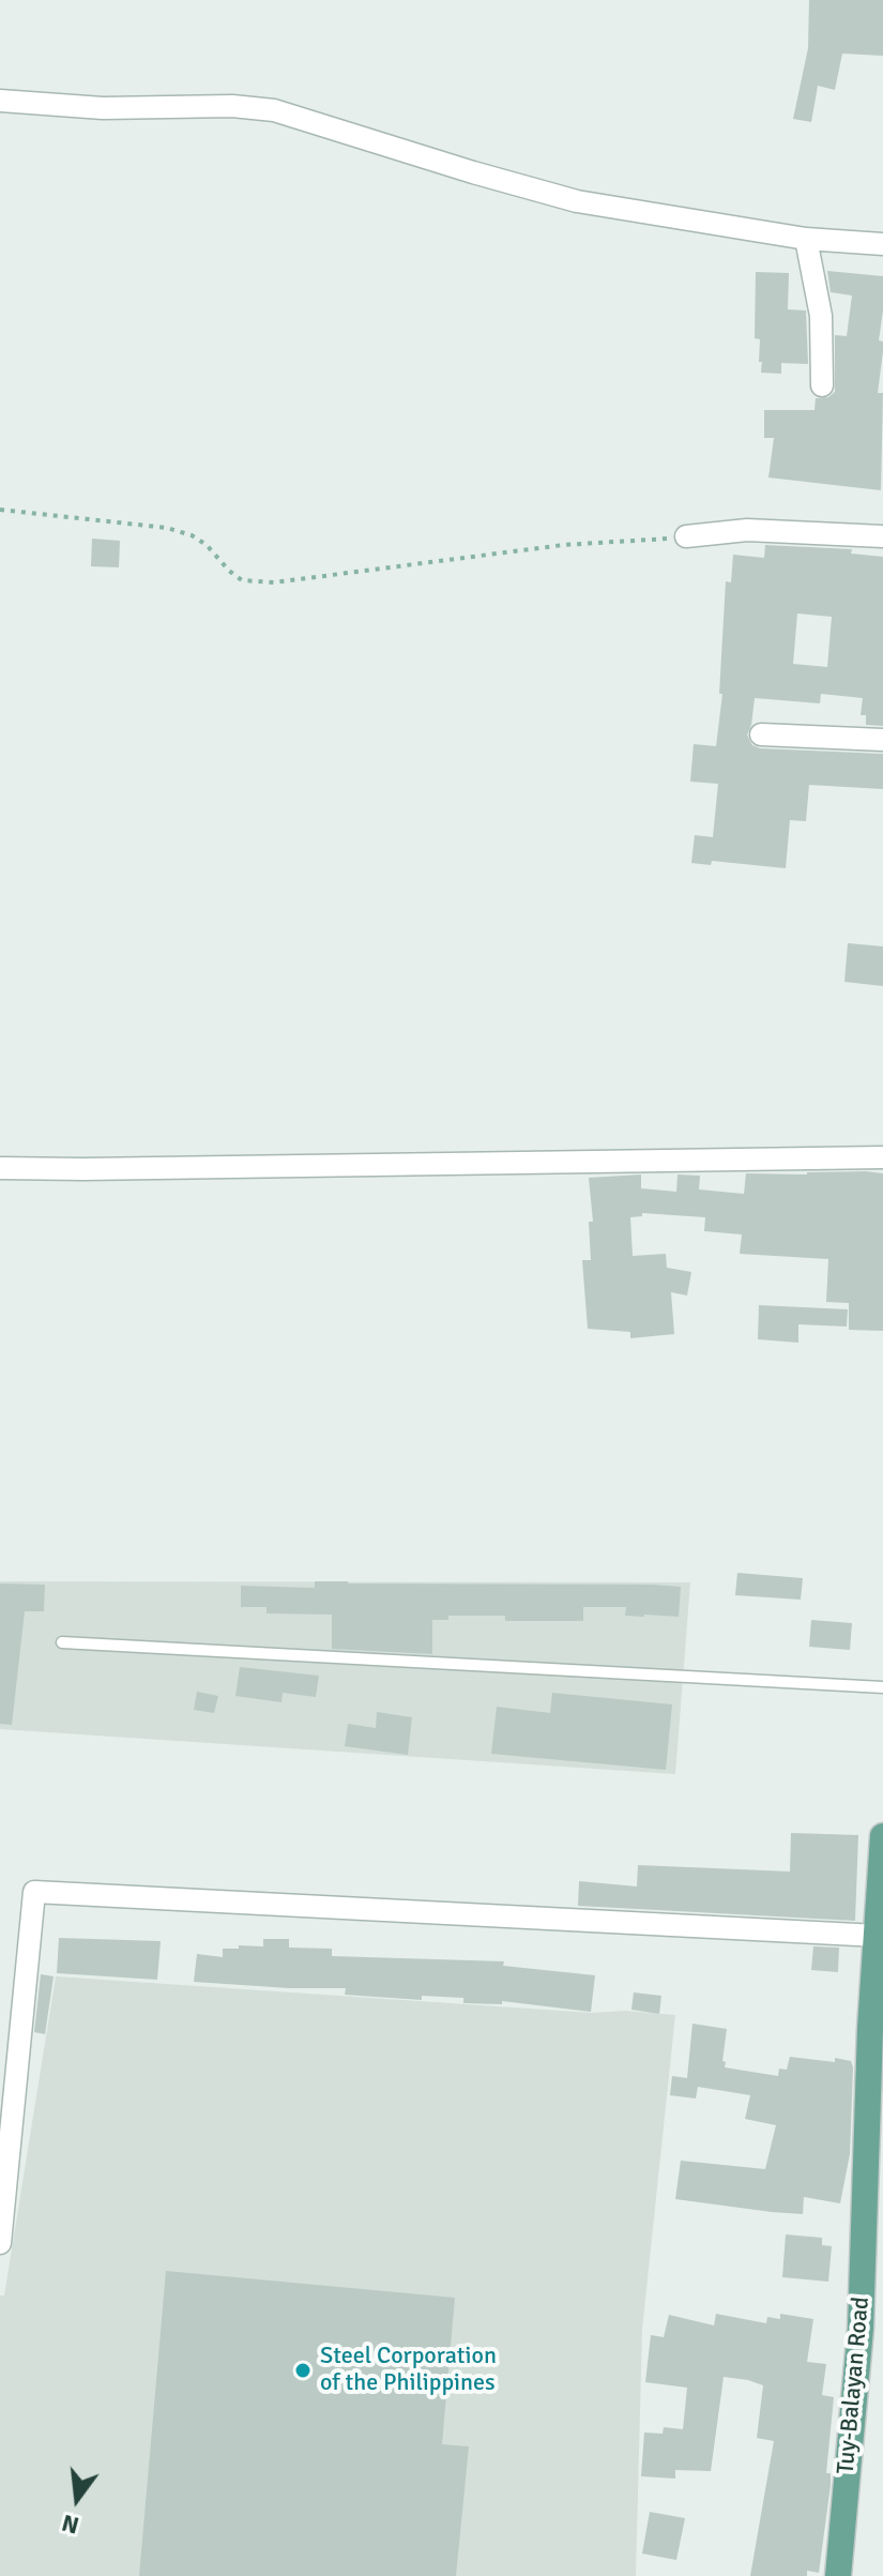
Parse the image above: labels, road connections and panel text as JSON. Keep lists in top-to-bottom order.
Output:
{
  "streets": {
    "main road": ["Tuy-Balayan Road"]
  },
  "places": ["Steel Corporation of the Philippines"],
  "north": "bottom"
}
